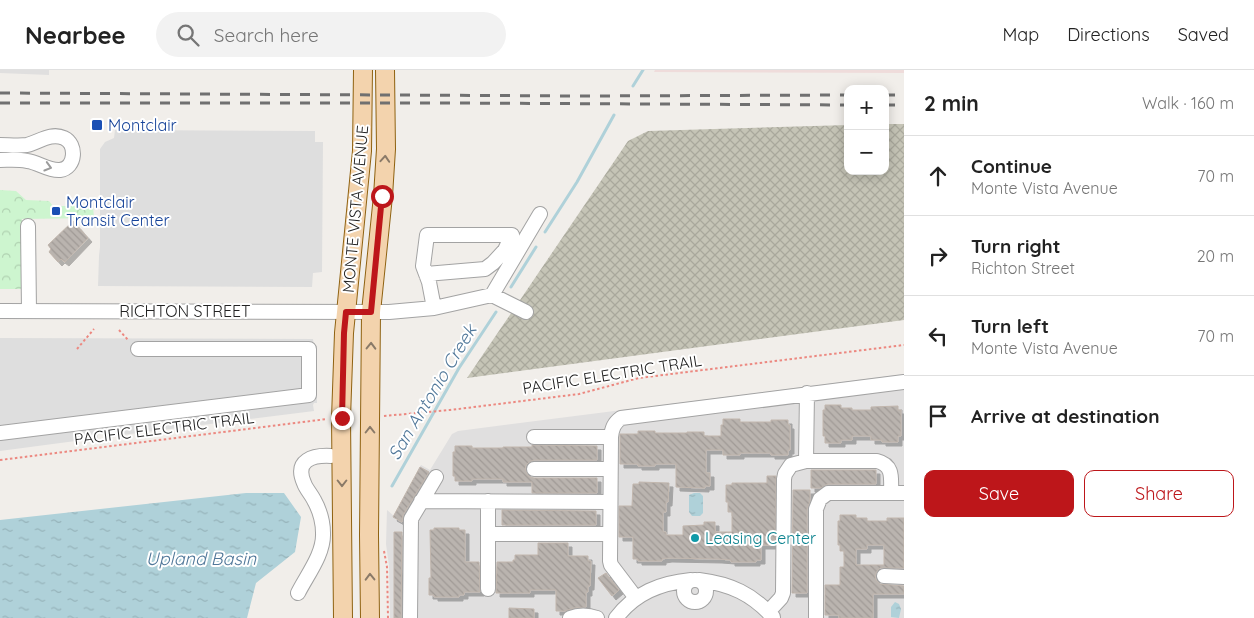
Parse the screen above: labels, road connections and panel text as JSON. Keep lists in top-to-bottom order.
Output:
{
  "streets": {
    "main road": ["MONTE VISTA AVENUE"],
    "street": ["RICHTON STREET"],
    "path": ["PACIFIC ELECTRIC TRAIL"]
  },
  "crossings": [
    ["MONTE VISTA AVENUE", "RICHTON STREET"]
  ],
  "water": ["San Antonio Creek", "Upland Basin"],
  "places": {
    "transit": ["Montclair", "Montclair Transit Center"],
    "other": ["Leasing Center"]
  },
  "page": {
    "header": "Nearbee",
    "search": "Search here",
    "nav": ["Map", "Directions", "Saved"],
    "heading": ["2 min", "Walk · 160 m"],
    "map_buttons": ["+", "−"],
    "list": [
      ["Continue", "Monte Vista Avenue", "70 m"],
      ["Turn right", "Richton Street", "20 m"],
      ["Turn left", "Monte Vista Avenue", "70 m"],
      "Arrive at destination"
    ],
    "buttons": ["Save", "Share"]
  }
}
